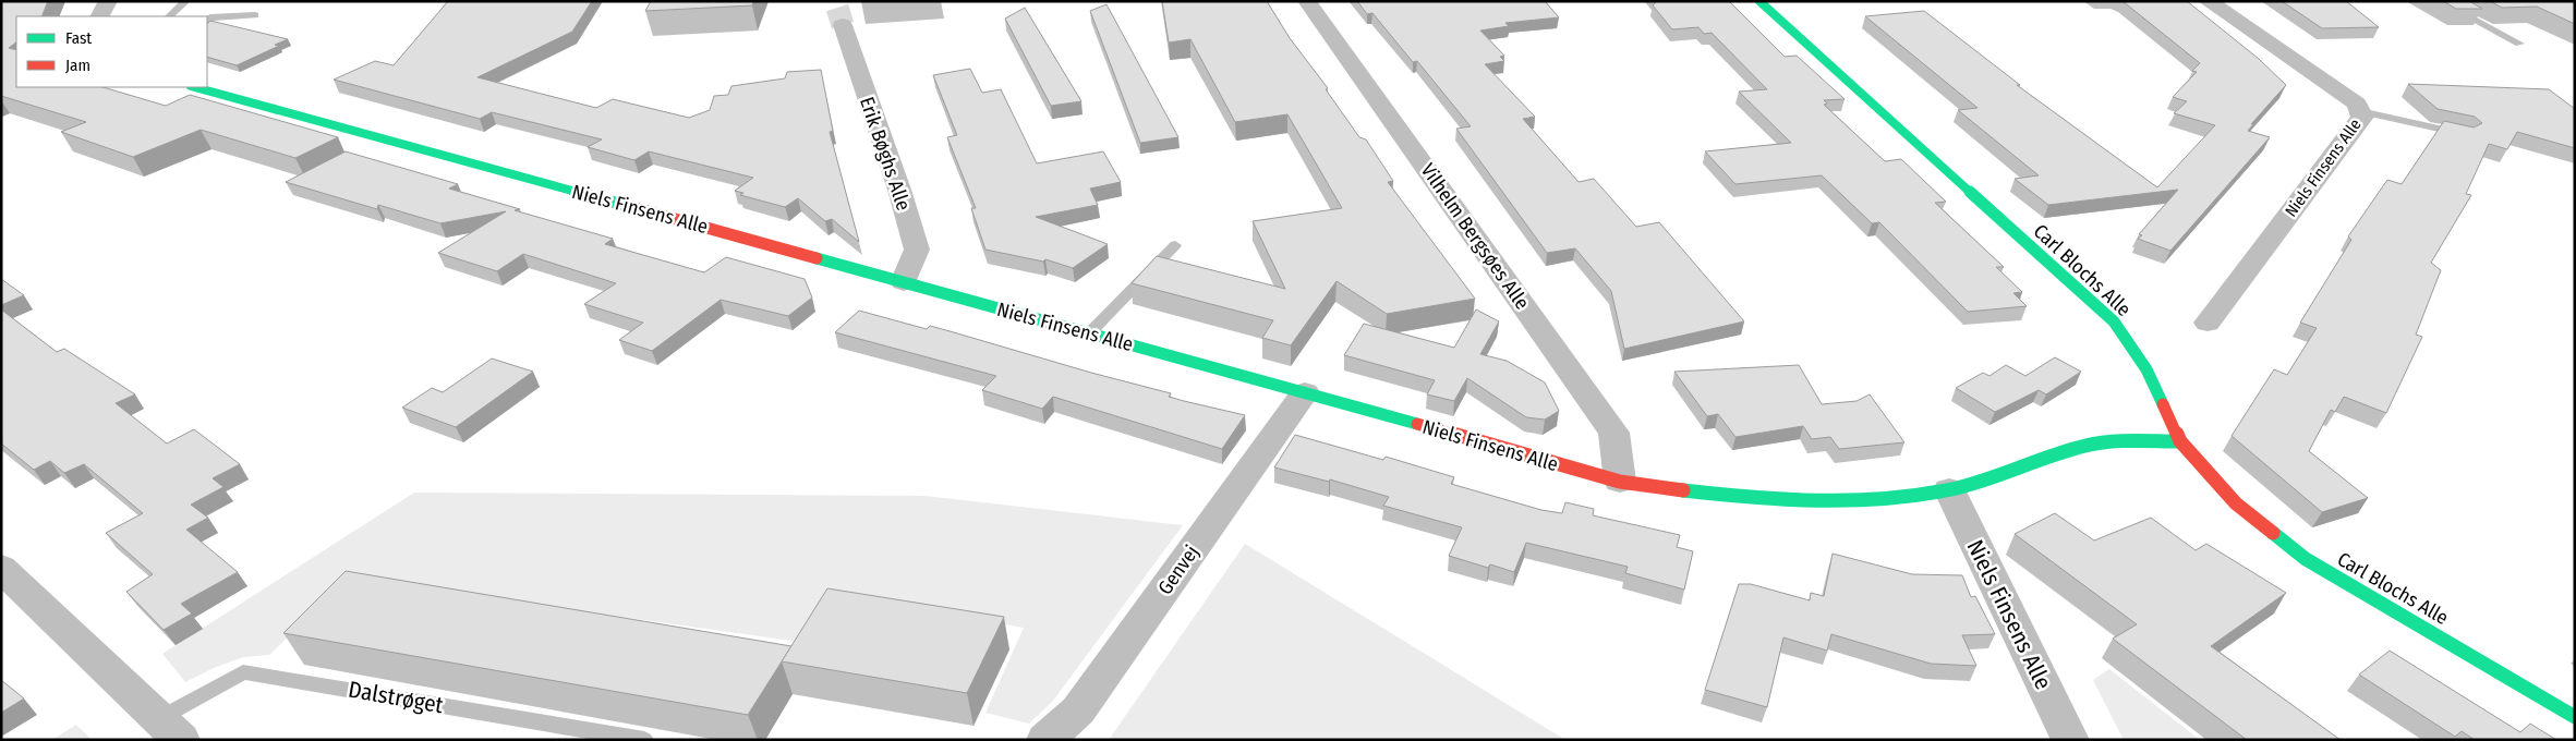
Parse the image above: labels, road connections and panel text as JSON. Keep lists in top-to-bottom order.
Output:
{
  "streets": {
    "street": [
      "Erik Bøghs Alle",
      "Niels Finsens Alle",
      "Vilhelm Bergsøes Alle",
      "Carl Blochs Alle",
      "Genvej",
      "Dalstrøget"
    ]
  },
  "crossings": [
    ["Erik Bøghs Alle", "Niels Finsens Alle"],
    ["Niels Finsens Alle", "Vilhelm Bergsøes Alle"],
    ["Niels Finsens Alle", "Carl Blochs Alle"],
    ["Niels Finsens Alle", "Genvej"]
  ],
  "legend": ["Fast", "Jam"]
}
